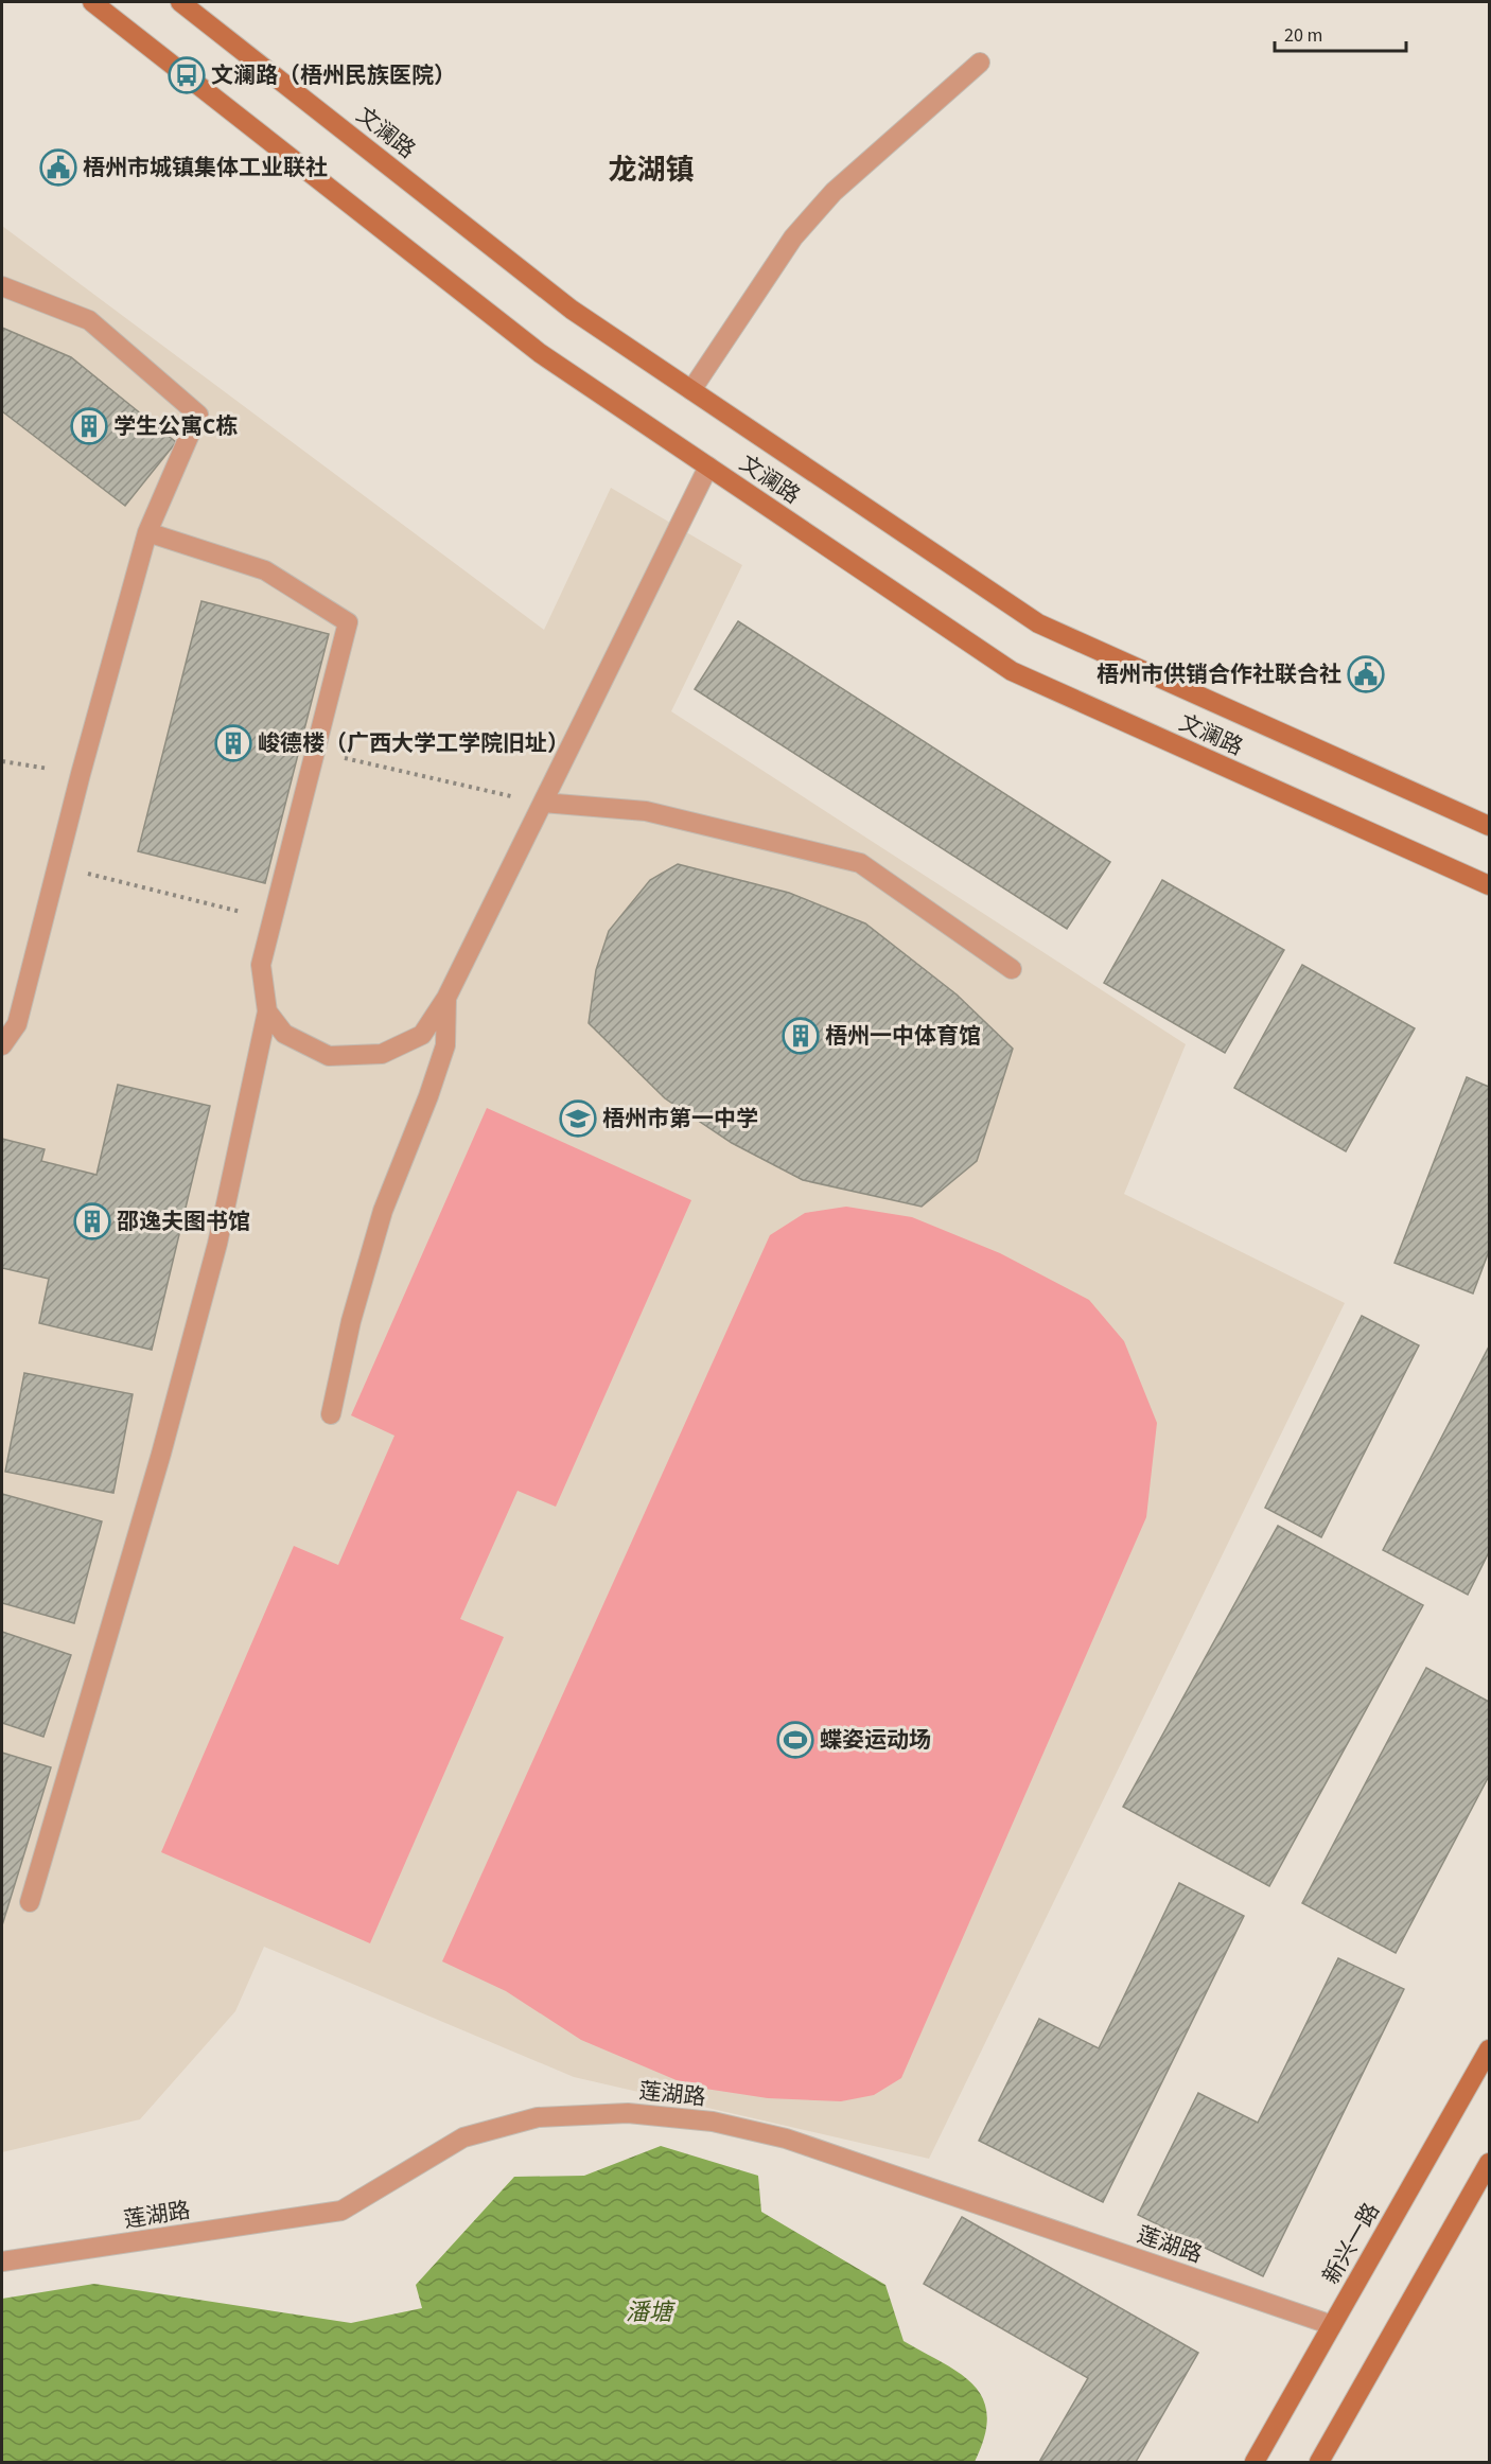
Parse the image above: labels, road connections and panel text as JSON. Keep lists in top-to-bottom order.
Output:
{
  "streets": {
    "main road": ["文澜路", "新兴一路"],
    "street": ["莲湖路"]
  },
  "crossings": [
    ["莲湖路", "新兴一路"]
  ],
  "districts": ["龙湖镇"],
  "water": ["潘塘"],
  "places": {
    "bus stop": ["文澜路（梧州民族医院）"],
    "public building": ["梧州市城镇集体工业联社", "梧州市供销合作社联合社"],
    "building": [
      "学生公寓C栋",
      "峻德楼（广西大学工学院旧址）",
      "梧州一中体育馆",
      "邵逸夫图书馆"
    ],
    "school or university": ["梧州市第一中学"],
    "sports": ["蝶姿运动场"]
  },
  "scale_bar": "20 m"
}
